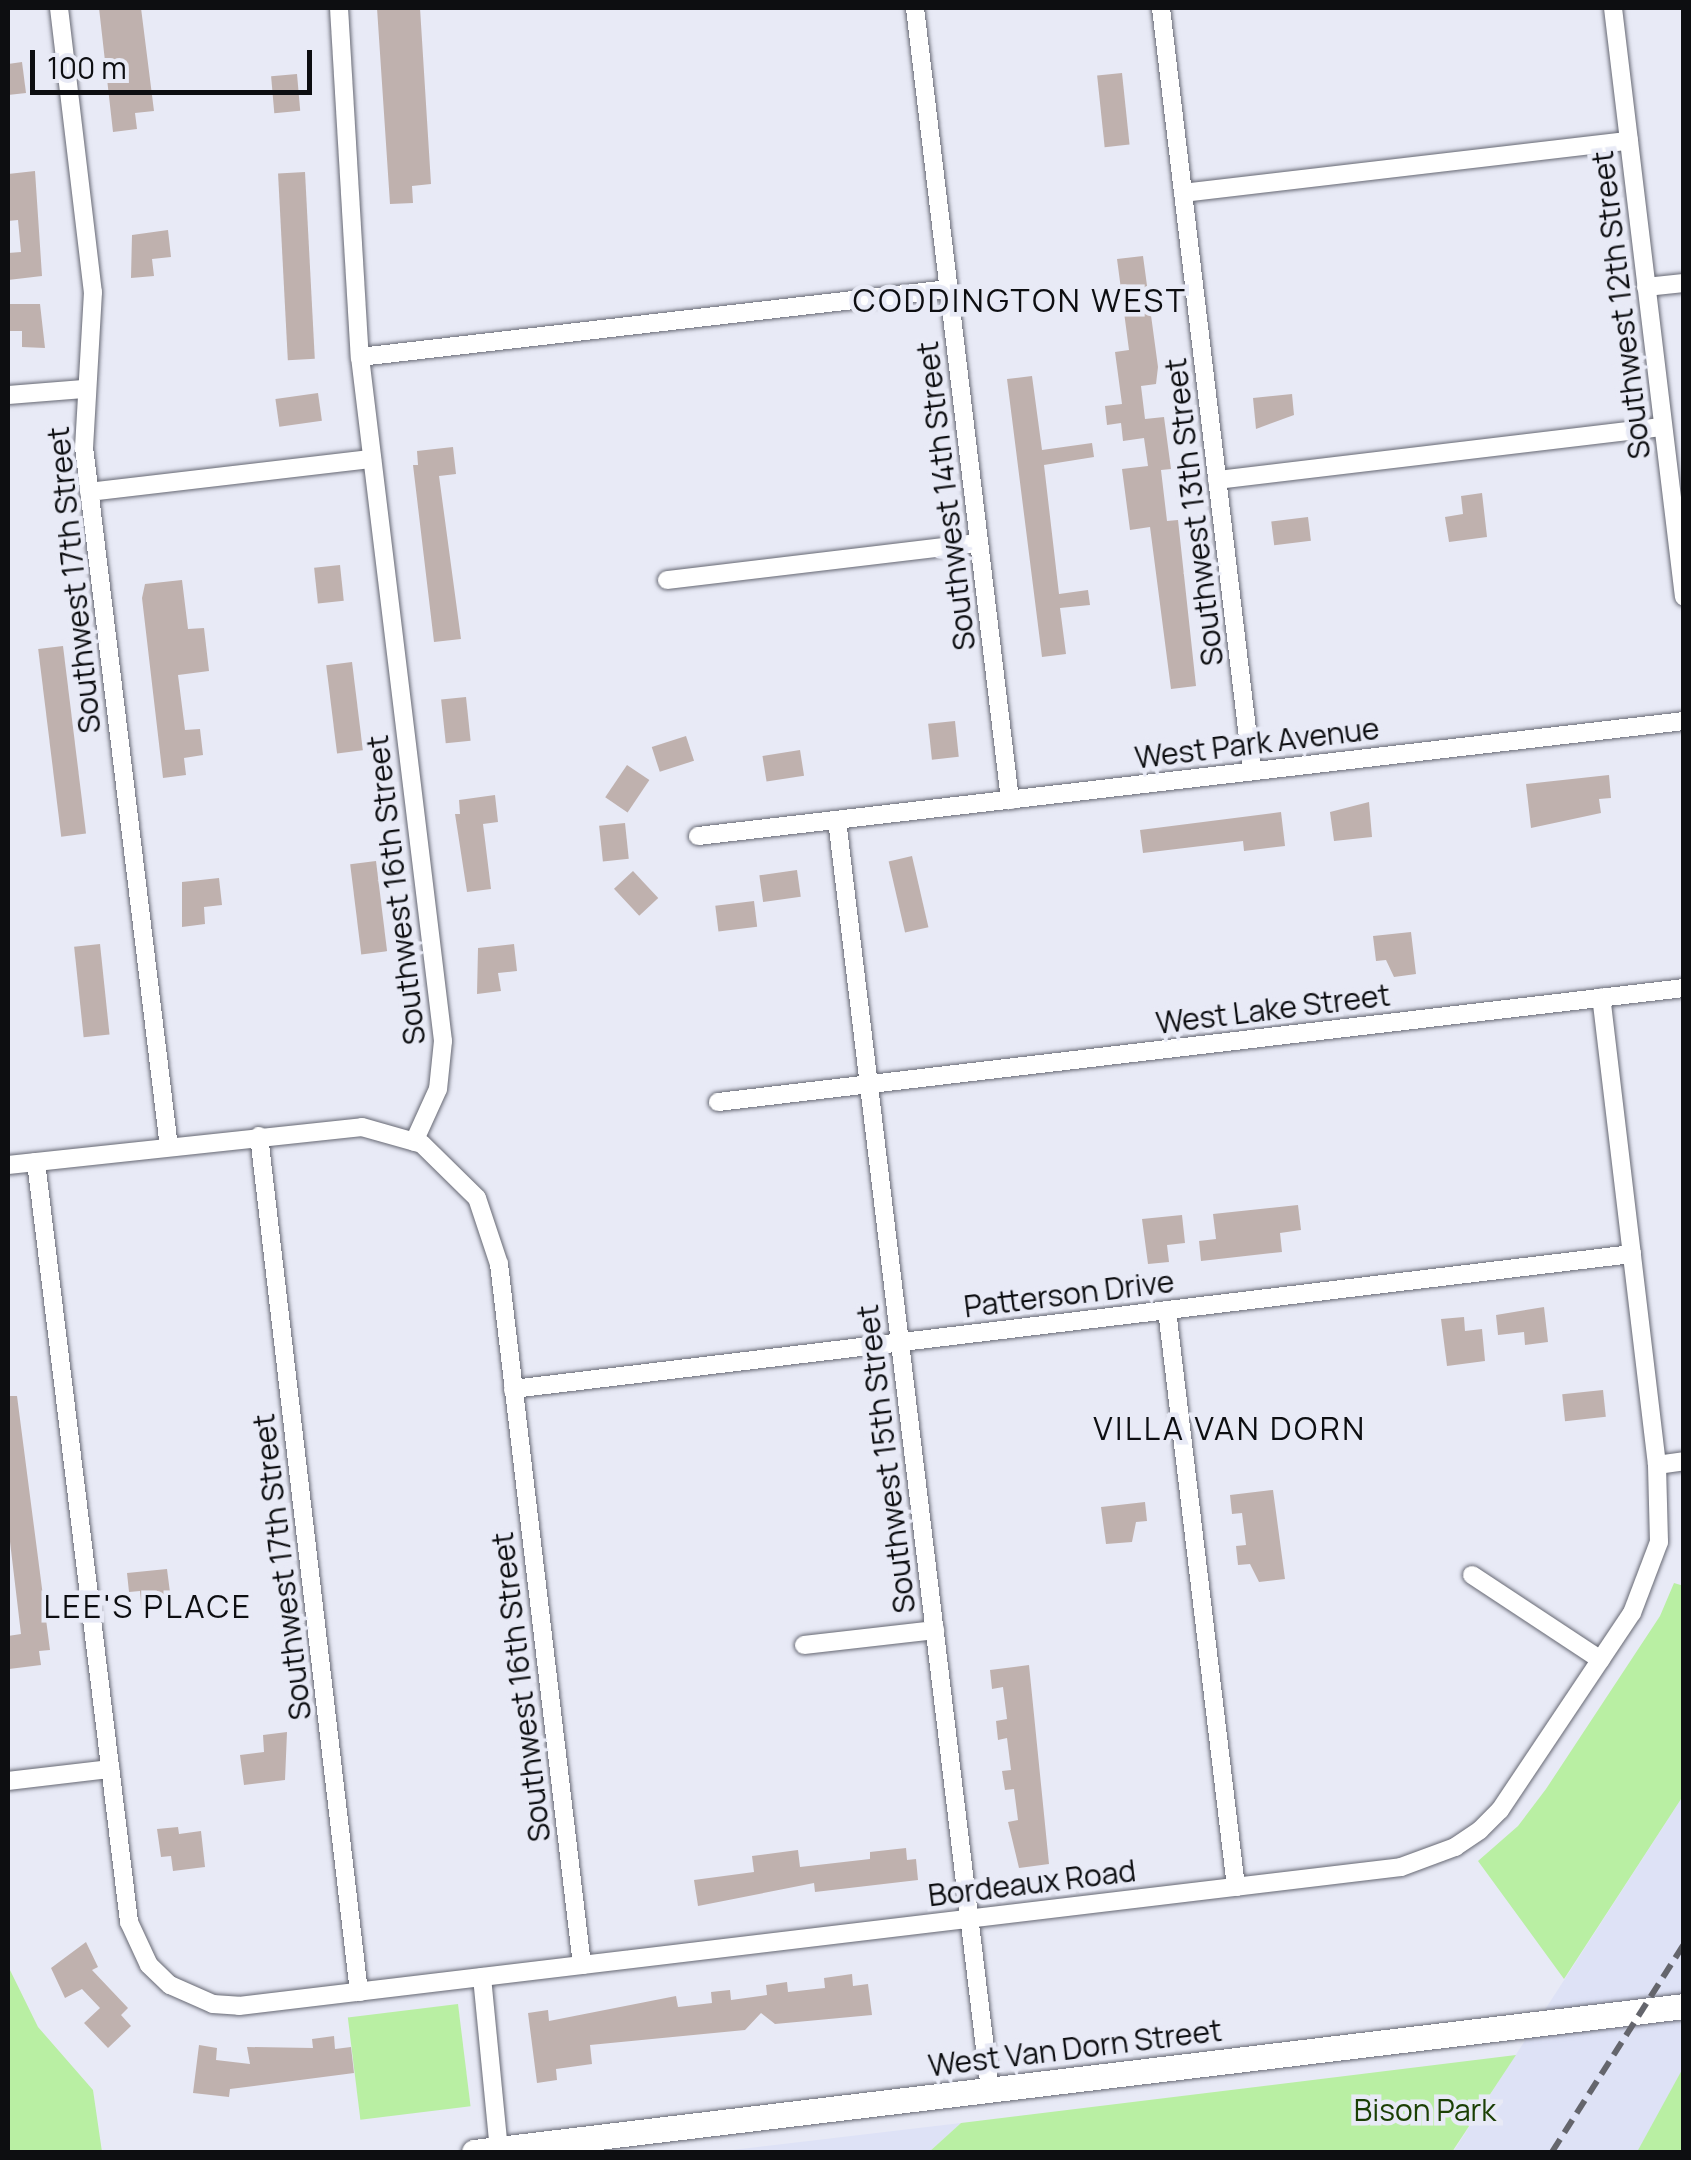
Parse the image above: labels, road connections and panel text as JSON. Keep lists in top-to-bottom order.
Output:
{
  "streets": {
    "main road": ["West Van Dorn Street"],
    "street": [
      "Southwest 12th Street",
      "Southwest 14th Street",
      "Southwest 13th Street",
      "Southwest 17th Street",
      "West Park Avenue",
      "Southwest 16th Street",
      "West Lake Street",
      "Patterson Drive",
      "Southwest 15th Street",
      "Bordeaux Road"
    ]
  },
  "crossings": [
    ["Southwest 14th Street", "West Park Avenue"],
    ["Southwest 13th Street", "West Park Avenue"],
    ["Southwest 17th Street", "Bordeaux Road"],
    ["West Park Avenue", "Southwest 15th Street"],
    ["Southwest 16th Street", "Patterson Drive"],
    ["Southwest 16th Street", "Bordeaux Road"],
    ["West Lake Street", "Southwest 15th Street"],
    ["Patterson Drive", "Southwest 15th Street"],
    ["Southwest 15th Street", "Bordeaux Road"],
    ["Southwest 15th Street", "West Van Dorn Street"]
  ],
  "districts": ["CODDINGTON WEST", "VILLA VAN DORN", "LEE'S PLACE"],
  "parks": ["Bison Park"],
  "scale_bar": "100 m"
}
